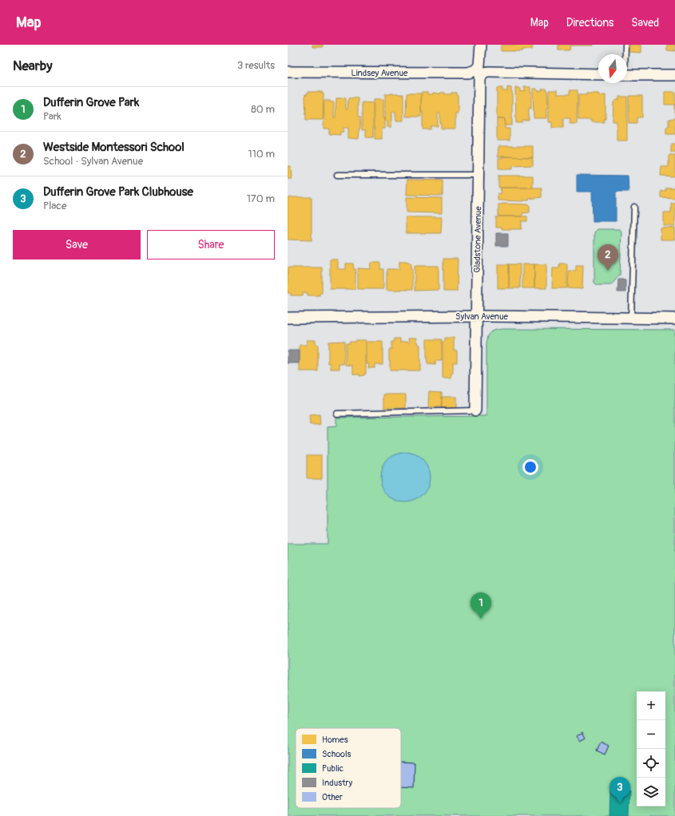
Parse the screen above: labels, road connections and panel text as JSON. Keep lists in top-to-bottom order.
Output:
{
  "streets": {
    "street": ["Lindsey Avenue", "Gladstone Avenue", "Sylvan Avenue"]
  },
  "crossings": [
    ["Gladstone Avenue", "Sylvan Avenue"]
  ],
  "legend": [
    "Homes",
    "Schools",
    "Public",
    "Industry",
    "Other"
  ],
  "north": "bottom",
  "page": {
    "header": "Map",
    "nav": ["Map", "Directions", "Saved"],
    "heading": ["Nearby", "3 results"],
    "list": [
      {
        "mark": "1",
        "name": "Dufferin Grove Park",
        "note": "Park",
        "value": "80 m"
      },
      {
        "mark": "2",
        "name": "Westside Montessori School",
        "note": "School · Sylvan Avenue",
        "value": "110 m"
      },
      {
        "mark": "3",
        "name": "Dufferin Grove Park Clubhouse",
        "note": "Place",
        "value": "170 m"
      }
    ],
    "buttons": ["Save", "Share"],
    "pins": ["2", "1", "3"],
    "map_buttons": ["+", "−"]
  }
}
